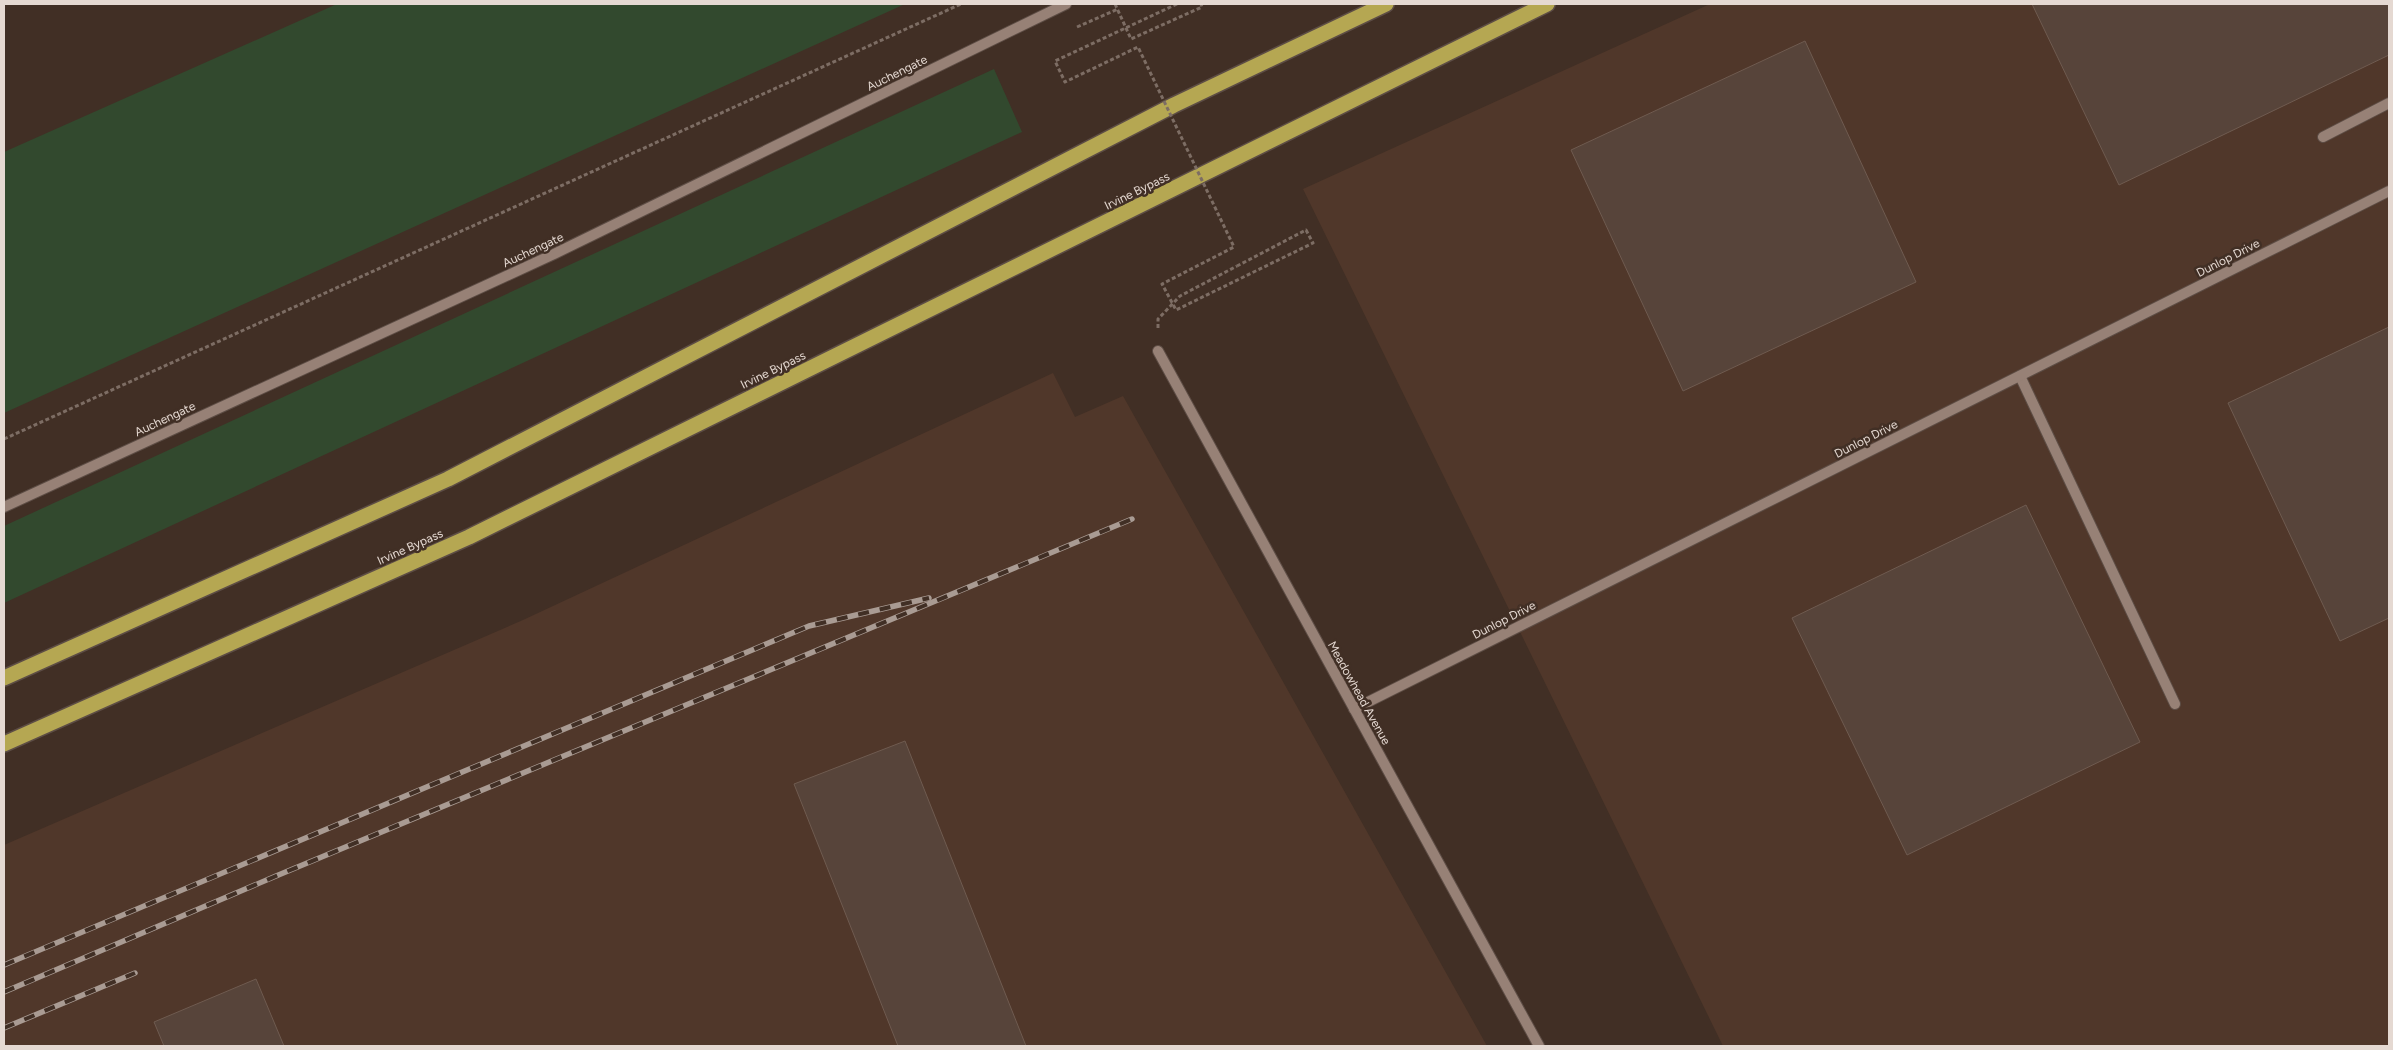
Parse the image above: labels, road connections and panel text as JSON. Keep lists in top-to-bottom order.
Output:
{
  "streets": {
    "highway": ["Irvine Bypass"],
    "street": ["Auchengate", "Dunlop Drive", "Meadowhead Avenue"]
  },
  "crossings": [
    ["Dunlop Drive", "Meadowhead Avenue"]
  ]
}
